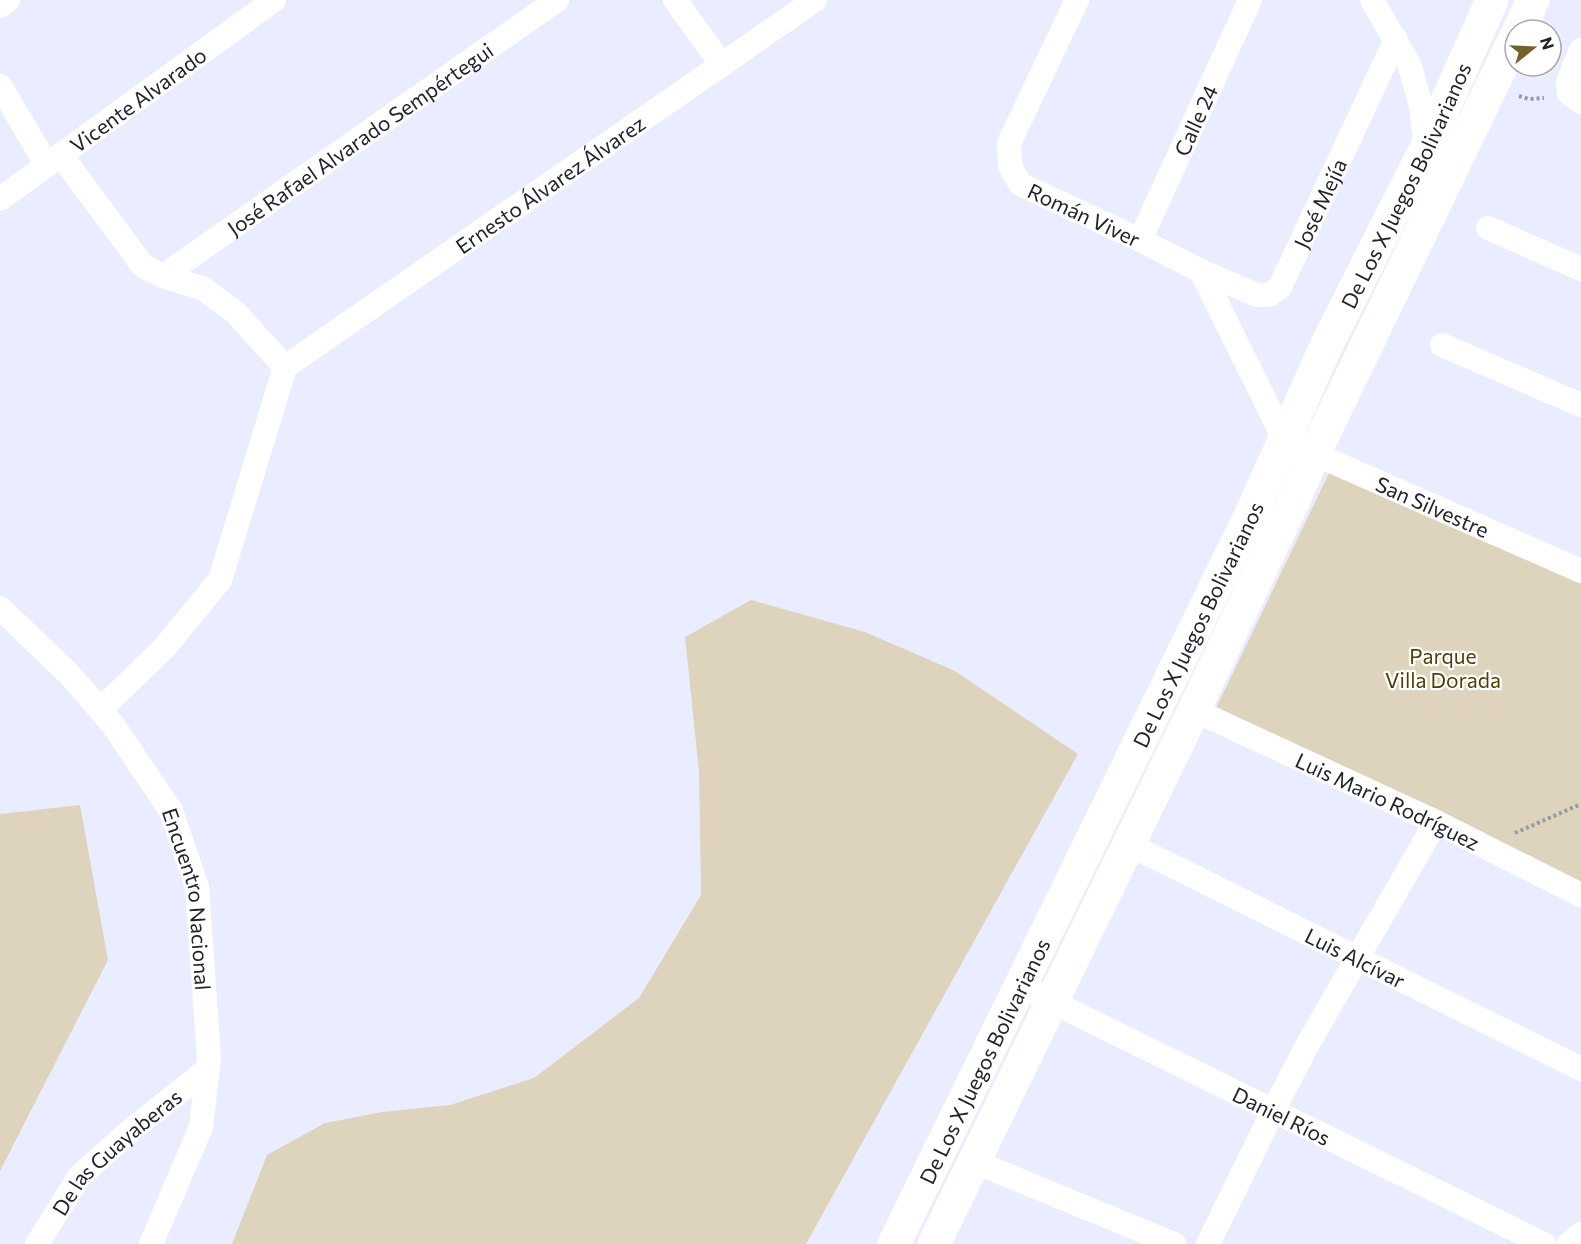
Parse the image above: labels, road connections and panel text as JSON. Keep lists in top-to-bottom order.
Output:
{
  "streets": {
    "street": [
      "Vicente Alvarado",
      "Calle 24",
      "José Rafael Alvarado Sempértegui",
      "Ernesto Álvarez Álvarez",
      "De Los X Juegos Bolivarianos",
      "José Mejía",
      "Román Viver",
      "San Silvestre",
      "Luis Mario Rodríguez",
      "Encuentro Nacional",
      "Luis Alcívar",
      "Daniel Ríos",
      "De las Guayaberas"
    ]
  },
  "crossings": [
    ["Calle 24", "Román Viver"],
    ["De Los X Juegos Bolivarianos", "San Silvestre"],
    ["De Los X Juegos Bolivarianos", "Luis Mario Rodríguez"],
    ["De Los X Juegos Bolivarianos", "Luis Alcívar"],
    ["De Los X Juegos Bolivarianos", "Daniel Ríos"],
    ["José Mejía", "Román Viver"],
    ["Encuentro Nacional", "De las Guayaberas"]
  ],
  "parks": ["Parque Villa Dorada"],
  "north": "right"
}
